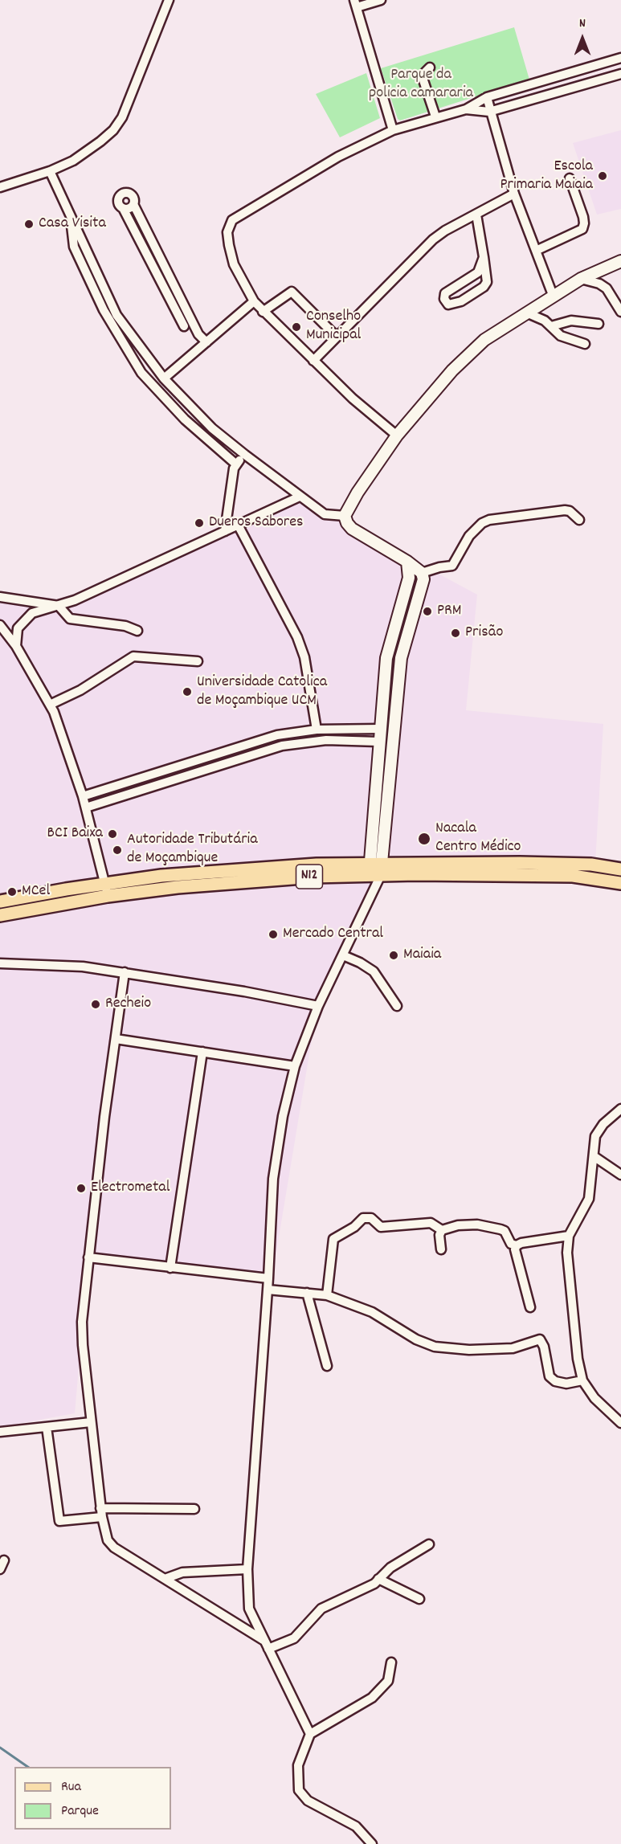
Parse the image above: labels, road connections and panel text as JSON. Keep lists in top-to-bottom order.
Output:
{
  "streets": {
    "main road": ["N12"]
  },
  "parks": ["Parque da policia camararia"],
  "places": [
    "Escola Primaria Maiaia",
    "Casa Visita",
    "Conselho Municipal",
    "Dueros Sabores",
    "PRM",
    "Prisão",
    "Universidade Catolica de Moçambique UCM",
    "BCI Baixa",
    "Nacala Centro Médico",
    "Autoridade Tributária de Moçambique",
    "MCel",
    "Mercado Central",
    "Maiaia",
    "Recheio",
    "Electrometal"
  ],
  "legend": ["Rua", "Parque"],
  "north": "top"
}
